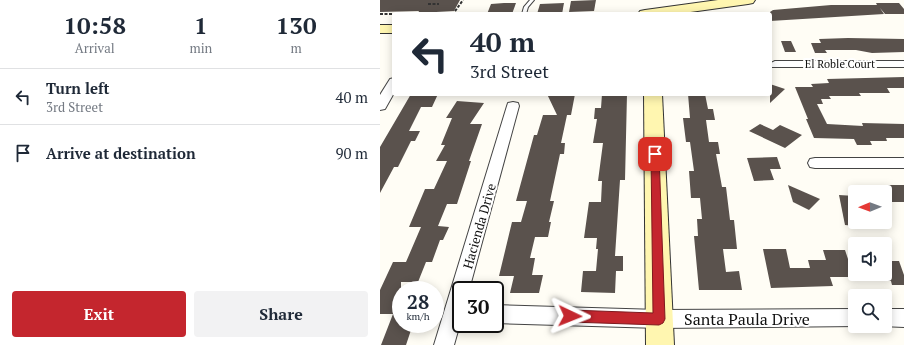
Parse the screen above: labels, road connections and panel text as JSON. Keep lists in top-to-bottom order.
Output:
{
  "streets": {
    "street": ["El Roble Court", "Hacienda Drive", "Santa Paula Drive"]
  },
  "north": "left",
  "page": {
    "eta": [
      "10:58",
      "Arrival",
      "1",
      "min",
      "130",
      "m"
    ],
    "turn": ["40 m", "3rd Street"],
    "list": [
      {
        "name": "Turn left",
        "note": "3rd Street",
        "value": "40 m"
      },
      {
        "name": "Arrive at destination",
        "value": "90 m"
      }
    ],
    "speed": "28 km/h",
    "limit": "30",
    "buttons": ["Exit", "Share"]
  }
}
